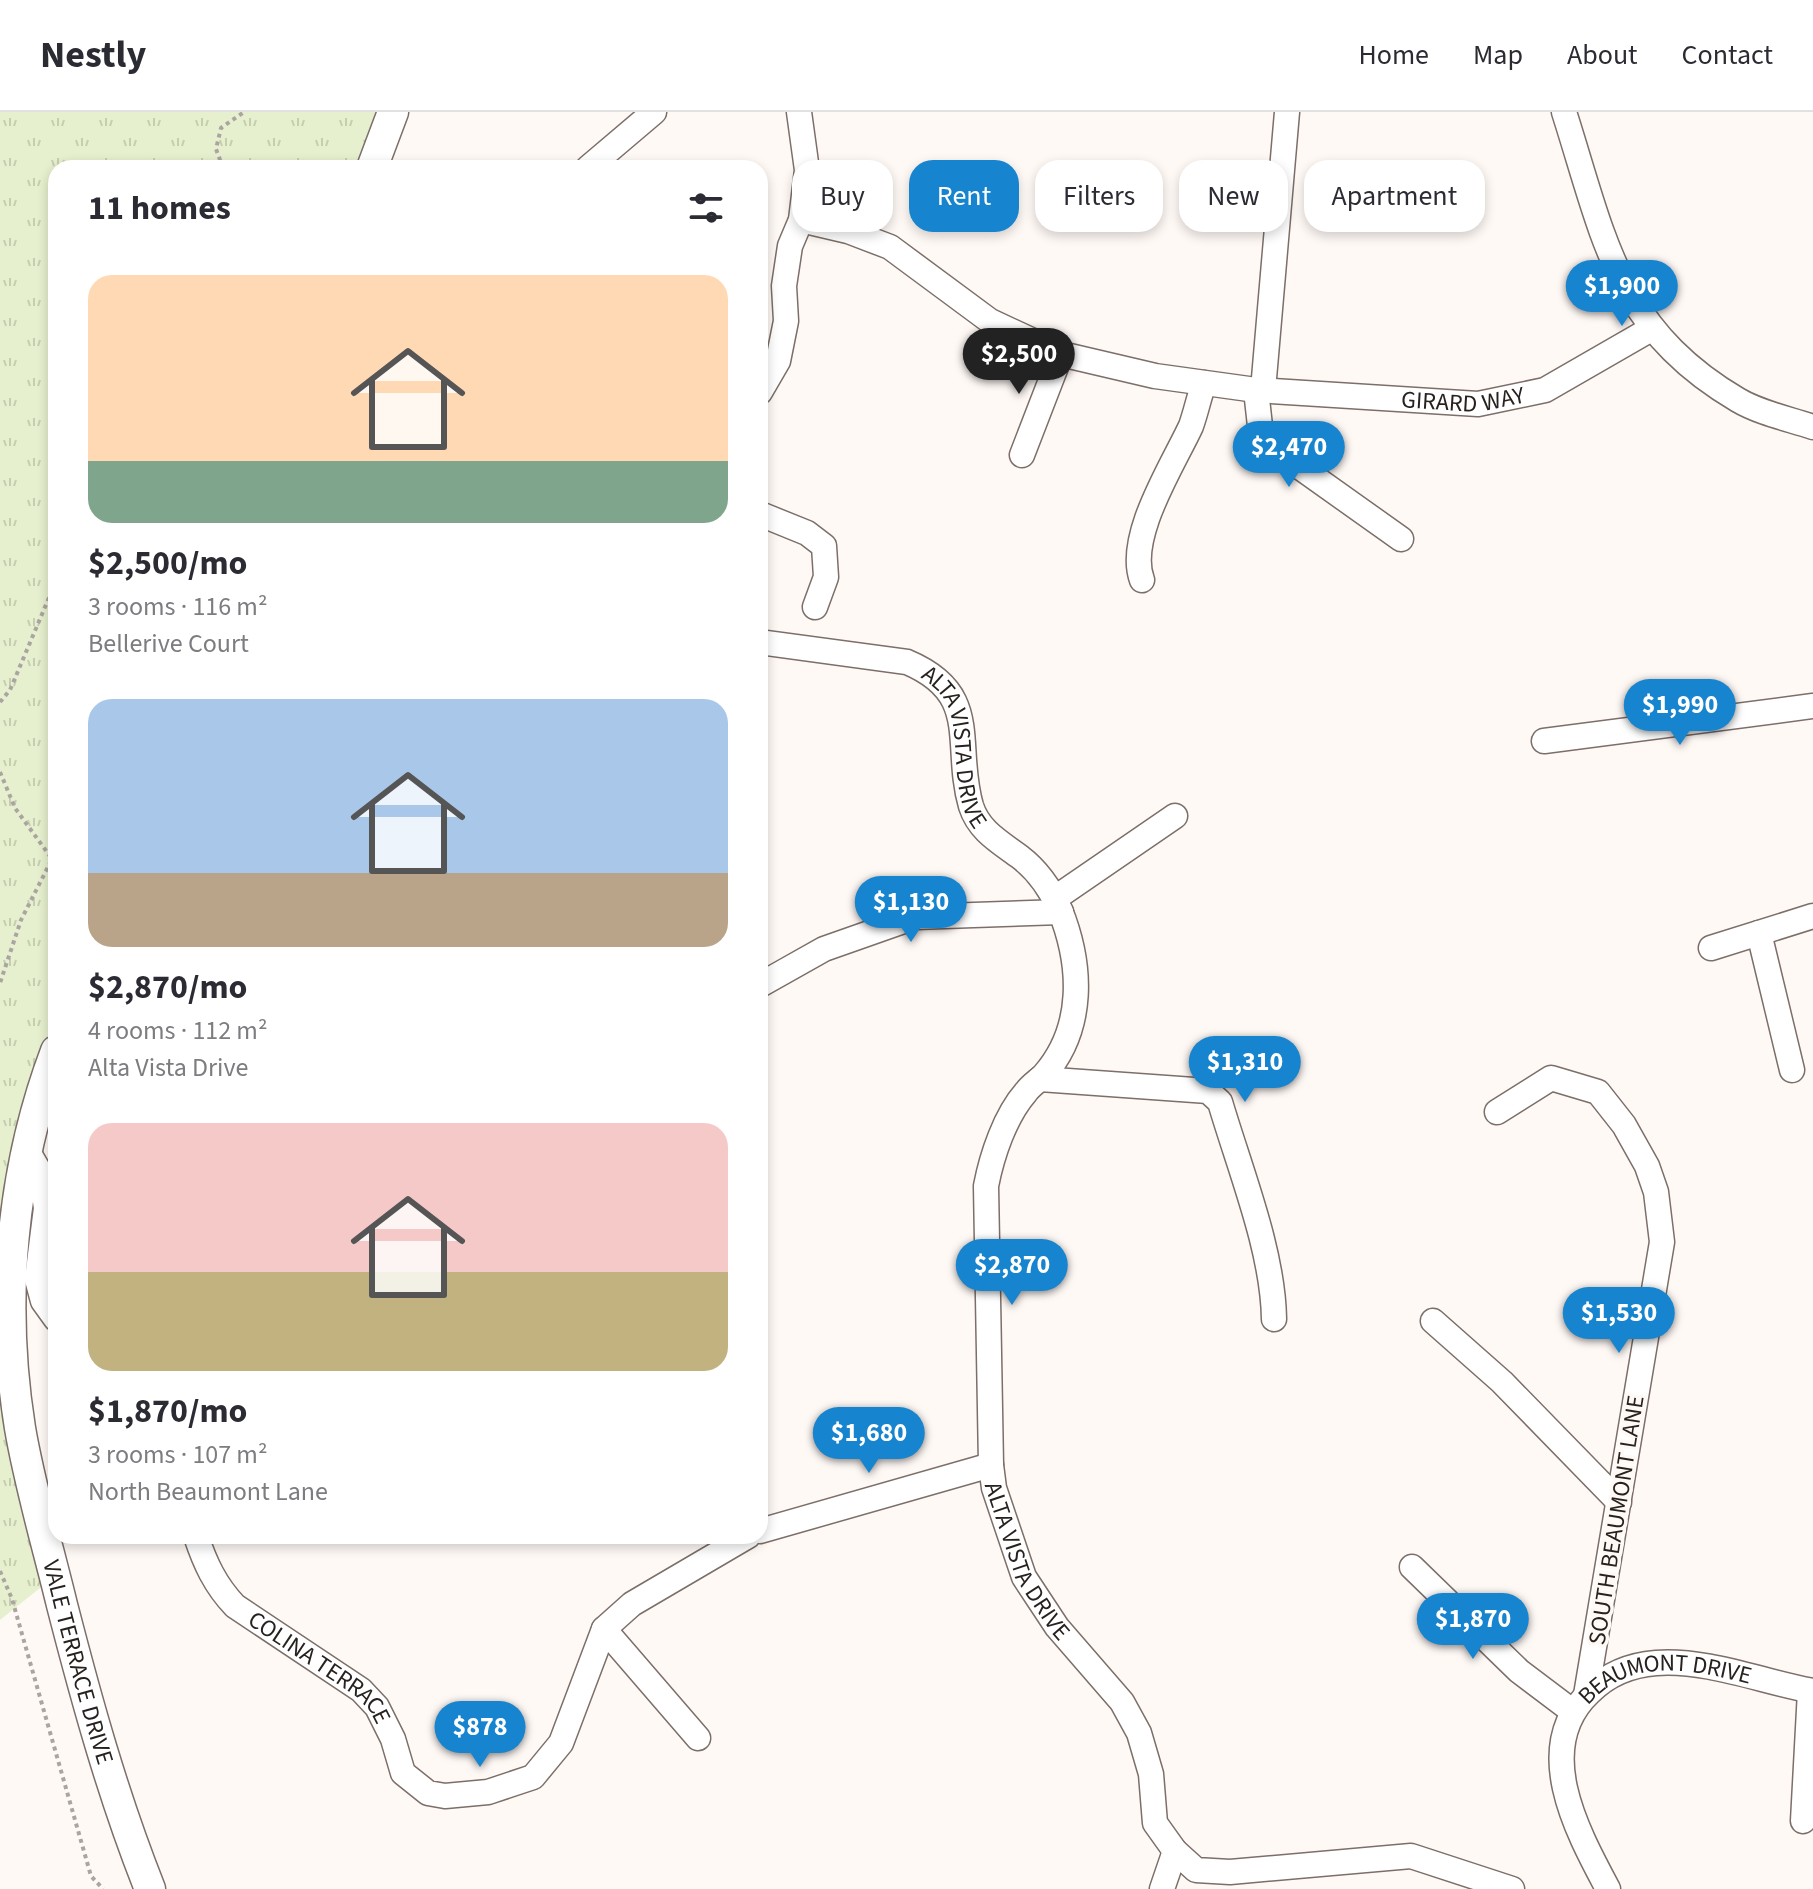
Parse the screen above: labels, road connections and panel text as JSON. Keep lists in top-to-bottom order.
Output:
{
  "streets": {
    "main road": ["VALE TERRACE DRIVE"],
    "street": [
      "GIRARD WAY",
      "ALTA VISTA DRIVE",
      "SOUTH BEAUMONT LANE",
      "COLINA TERRACE",
      "BEAUMONT DRIVE"
    ]
  },
  "crossings": [
    ["SOUTH BEAUMONT LANE", "BEAUMONT DRIVE"]
  ],
  "page": {
    "header": "Nestly",
    "nav": [
      "Home",
      "Map",
      "About",
      "Contact"
    ],
    "chip": [
      "Buy",
      "Rent",
      "Filters",
      "New",
      "Apartment"
    ],
    "heading": "11 homes",
    "list": [
      {
        "name": "$2,500/mo",
        "note": "3 rooms · 116 m² · Bellerive Court"
      },
      {
        "name": "$2,870/mo",
        "note": "4 rooms · 112 m² · Alta Vista Drive"
      },
      {
        "name": "$1,870/mo",
        "note": "3 rooms · 107 m² · North Beaumont Lane"
      }
    ],
    "price": [
      "$1,900",
      "$2,500",
      "$2,470",
      "$1,990",
      "$1,130",
      "$1,310",
      "$2,870",
      "$1,530",
      "$1,680",
      "$1,870",
      "$878"
    ]
  }
}
